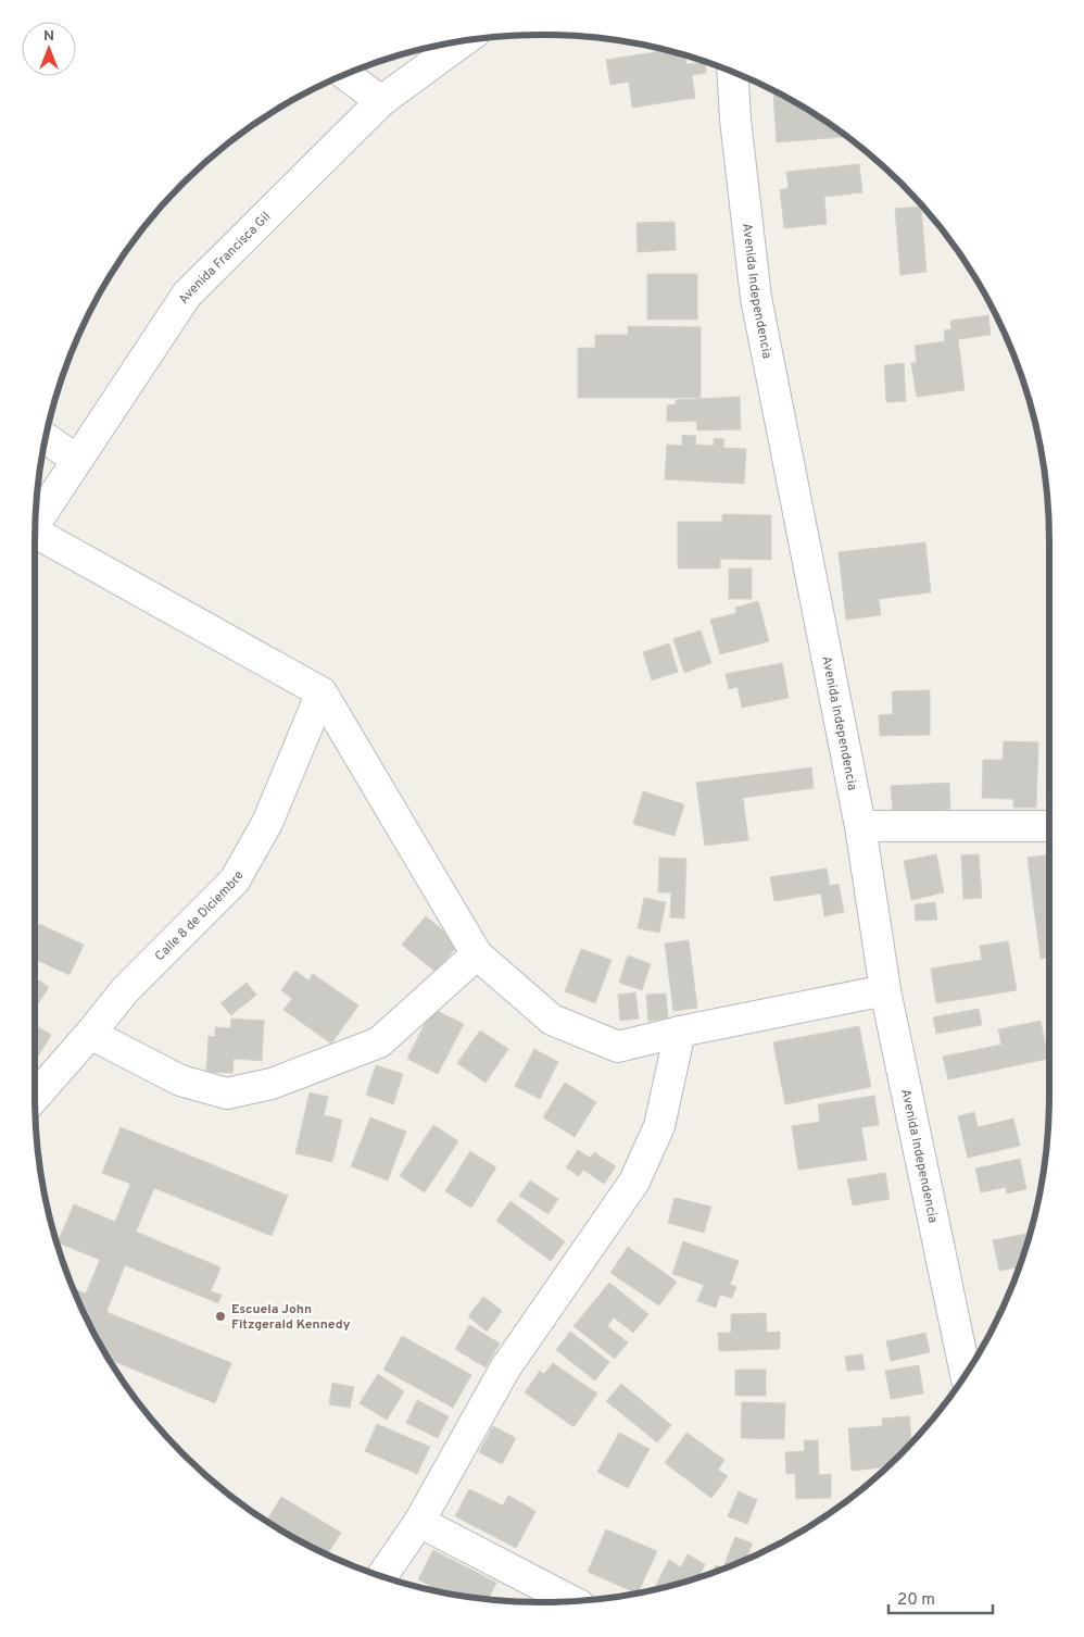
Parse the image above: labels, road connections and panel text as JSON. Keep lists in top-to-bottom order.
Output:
{
  "streets": {
    "street": ["Avenida Francisca Gil", "Avenida Independencia", "Calle 8 de Diciembre"]
  },
  "places": ["Escuela John Fitzgerald Kennedy"],
  "scale_bar": "20 m",
  "north": "top"
}
